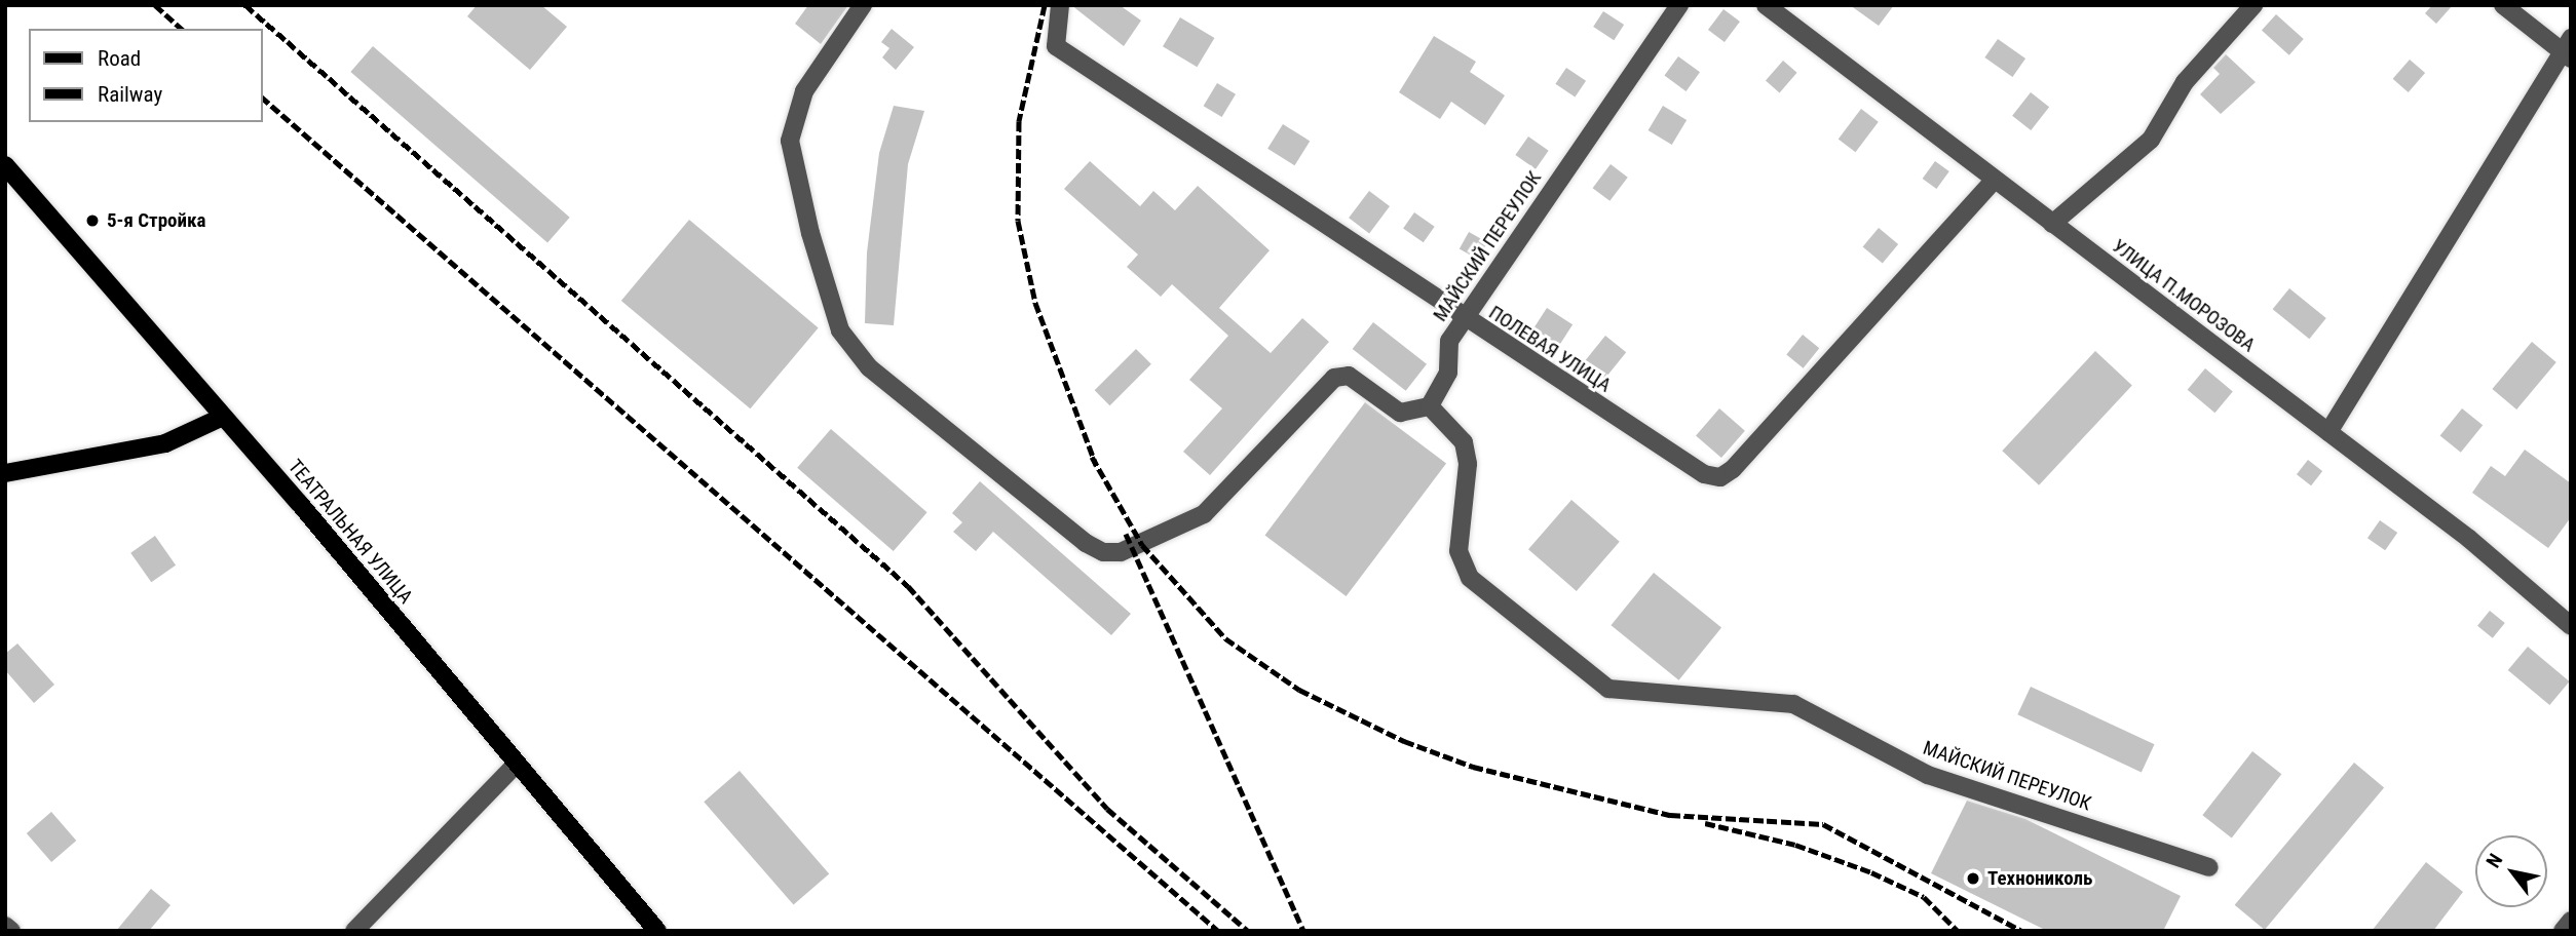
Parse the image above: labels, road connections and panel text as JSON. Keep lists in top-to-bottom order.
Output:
{
  "streets": {
    "main road": ["ТЕАТРАЛЬНАЯ УЛИЦА"],
    "street": ["МАЙСКИЙ ПЕРЕУЛОК", "УЛИЦА П.МОРОЗОВА", "ПОЛЕВАЯ УЛИЦА"]
  },
  "crossings": [
    ["МАЙСКИЙ ПЕРЕУЛОК", "ПОЛЕВАЯ УЛИЦА"],
    ["УЛИЦА П.МОРОЗОВА", "ПОЛЕВАЯ УЛИЦА"]
  ],
  "places": ["5-я Стройка", "Технониколь"],
  "legend": ["Road", "Railway"],
  "north": "top left"
}
